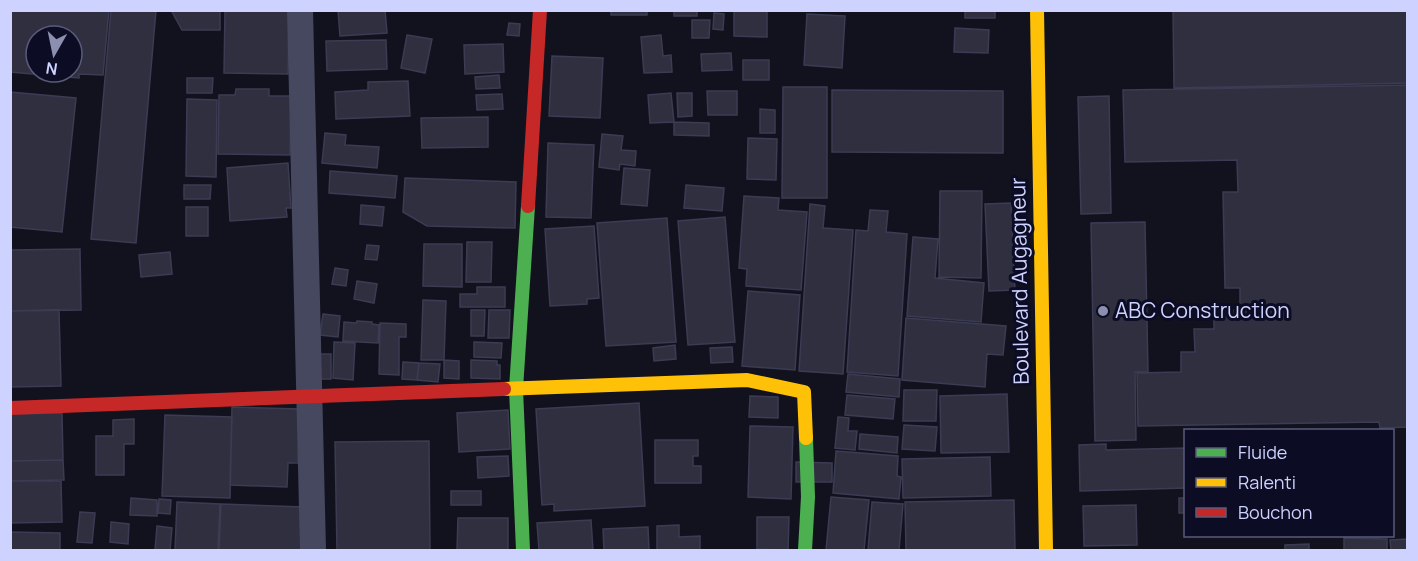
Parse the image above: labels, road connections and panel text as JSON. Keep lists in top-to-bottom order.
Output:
{
  "streets": {
    "street": ["Boulevard Augagneur"]
  },
  "places": ["ABC Construction"],
  "legend": ["Fluide", "Ralenti", "Bouchon"],
  "north": "bottom"
}
